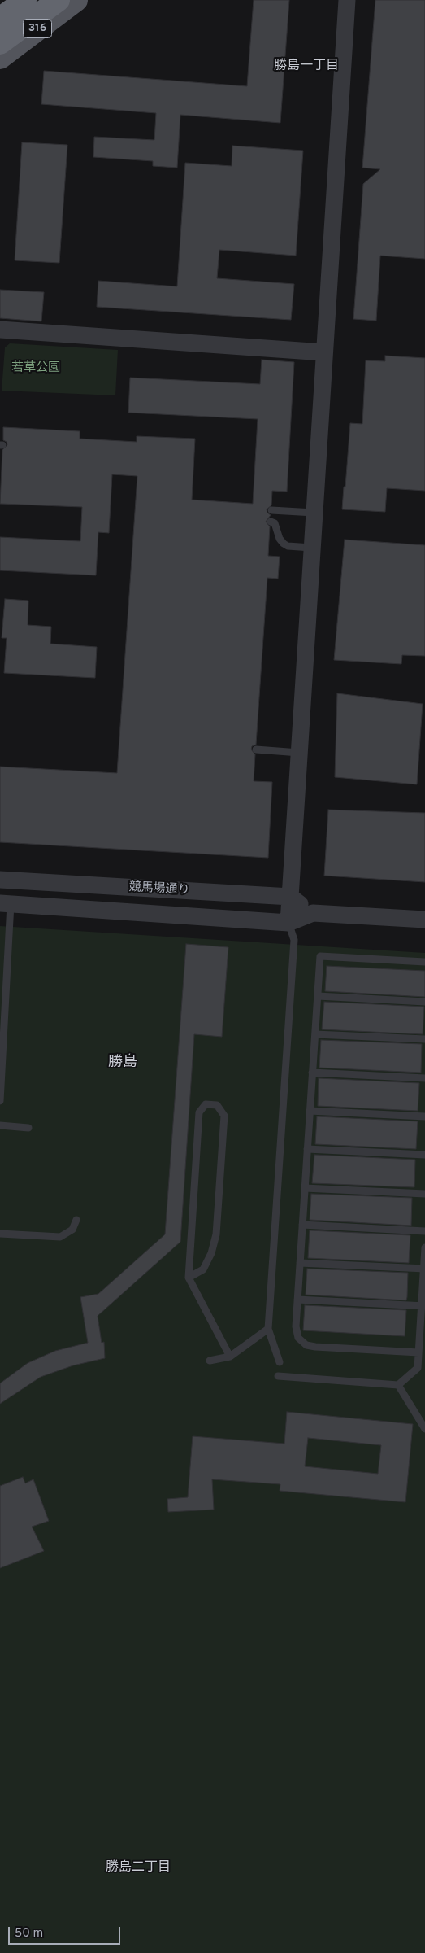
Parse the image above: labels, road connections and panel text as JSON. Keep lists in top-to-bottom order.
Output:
{
  "streets": {
    "main road": ["316"],
    "street": ["競馬場通り"]
  },
  "districts": ["勝島一丁目", "勝島", "勝島二丁目"],
  "parks": ["若草公園"],
  "scale_bar": "50 m"
}
